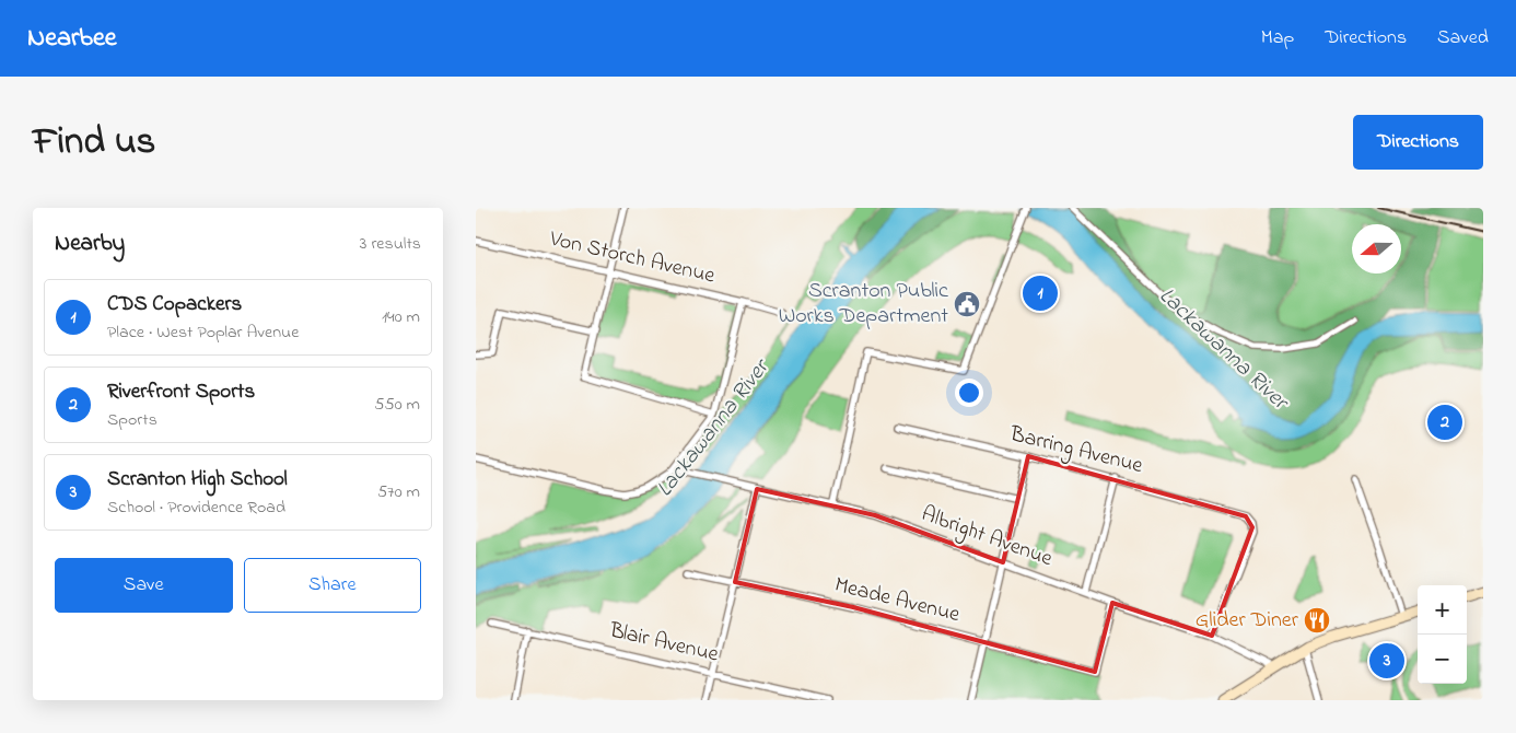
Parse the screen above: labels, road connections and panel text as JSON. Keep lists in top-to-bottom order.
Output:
{
  "streets": {
    "street": [
      "Von Storch Avenue",
      "Barring Avenue",
      "Albright Avenue",
      "Meade Avenue",
      "Blair Avenue"
    ]
  },
  "crossings": [
    ["Barring Avenue", "Albright Avenue"],
    ["Albright Avenue", "Meade Avenue"]
  ],
  "water": ["Lackawanna River"],
  "places": {
    "public building": ["Scranton Public Works Department"],
    "restaurant": ["Glider Diner"]
  },
  "north": "left",
  "page": {
    "header": "Nearbee",
    "nav": ["Map", "Directions", "Saved"],
    "title": "Find us",
    "buttons": [
      "Directions",
      ["Save", "Share"]
    ],
    "heading": ["Nearby", "3 results"],
    "pins": ["1", "2", "3"],
    "list": [
      {
        "mark": "1",
        "name": "CDS Copackers",
        "note": "Place · West Poplar Avenue",
        "value": "140 m"
      },
      {
        "mark": "2",
        "name": "Riverfront Sports",
        "note": "Sports",
        "value": "550 m"
      },
      {
        "mark": "3",
        "name": "Scranton High School",
        "note": "School · Providence Road",
        "value": "570 m"
      }
    ],
    "map_buttons": ["+", "−"]
  }
}
